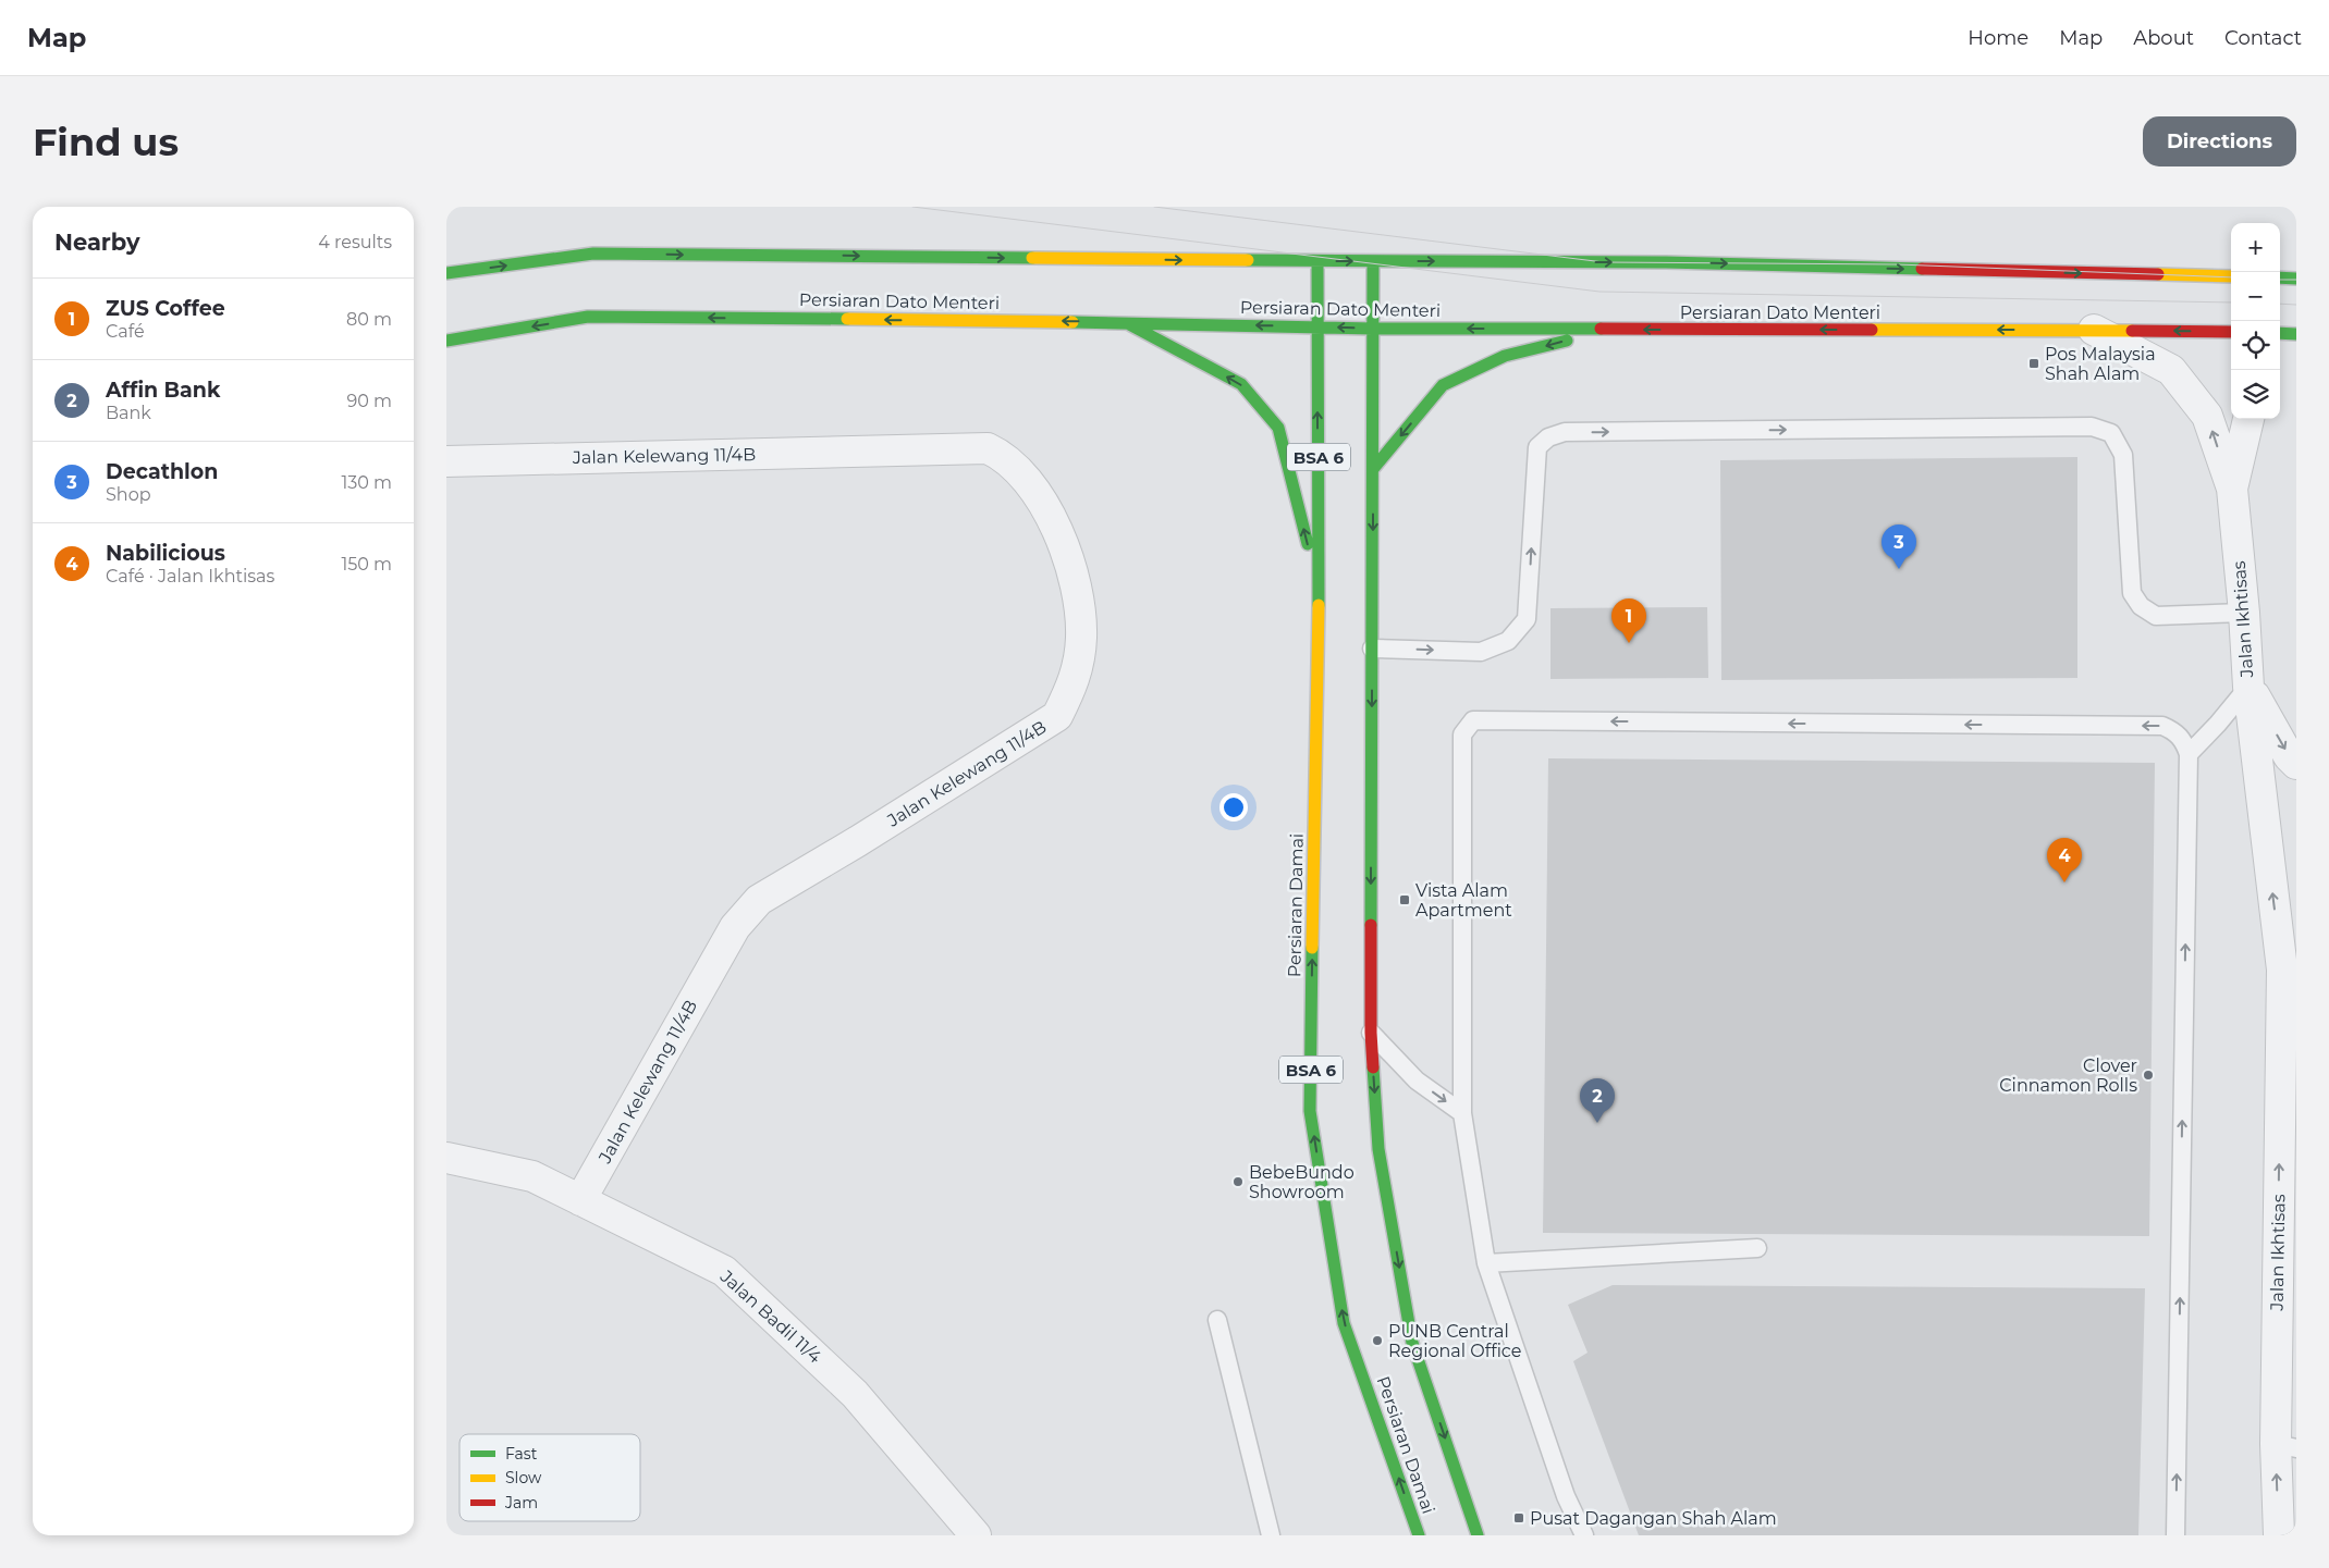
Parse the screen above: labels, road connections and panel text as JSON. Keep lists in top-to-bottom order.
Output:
{
  "streets": {
    "main road": ["Persiaran Dato Menteri", "BSA 6", "Persiaran Damai"],
    "street": ["Jalan Kelewang 11/4B", "Jalan Ikhtisas", "Jalan Badil 11/4"]
  },
  "crossings": [
    ["Persiaran Dato Menteri", "BSA 6"],
    ["Persiaran Dato Menteri", "Jalan Ikhtisas"],
    ["Persiaran Dato Menteri", "Persiaran Damai"],
    ["Jalan Kelewang 11/4B", "Jalan Badil 11/4"]
  ],
  "one_way": ["Jalan Ikhtisas"],
  "places": {
    "transit": ["Pos Malaysia Shah Alam", "Vista Alam Apartment", "Pusat Dagangan Shah Alam"],
    "other": ["Clover Cinnamon Rolls", "BebeBundo Showroom", "PUNB Central Regional Office"]
  },
  "legend": ["Fast", "Slow", "Jam"],
  "page": {
    "header": "Map",
    "nav": [
      "Home",
      "Map",
      "About",
      "Contact"
    ],
    "buttons": "Directions",
    "title": "Find us",
    "heading": ["Nearby", "4 results"],
    "map_buttons": ["+", "−"],
    "list": [
      {
        "mark": "1",
        "name": "ZUS Coffee",
        "note": "Café",
        "value": "80 m"
      },
      {
        "mark": "2",
        "name": "Affin Bank",
        "note": "Bank",
        "value": "90 m"
      },
      {
        "mark": "3",
        "name": "Decathlon",
        "note": "Shop",
        "value": "130 m"
      },
      {
        "mark": "4",
        "name": "Nabilicious",
        "note": "Café · Jalan Ikhtisas",
        "value": "150 m"
      }
    ],
    "pins": [
      "3",
      "1",
      "4",
      "2"
    ]
  }
}
